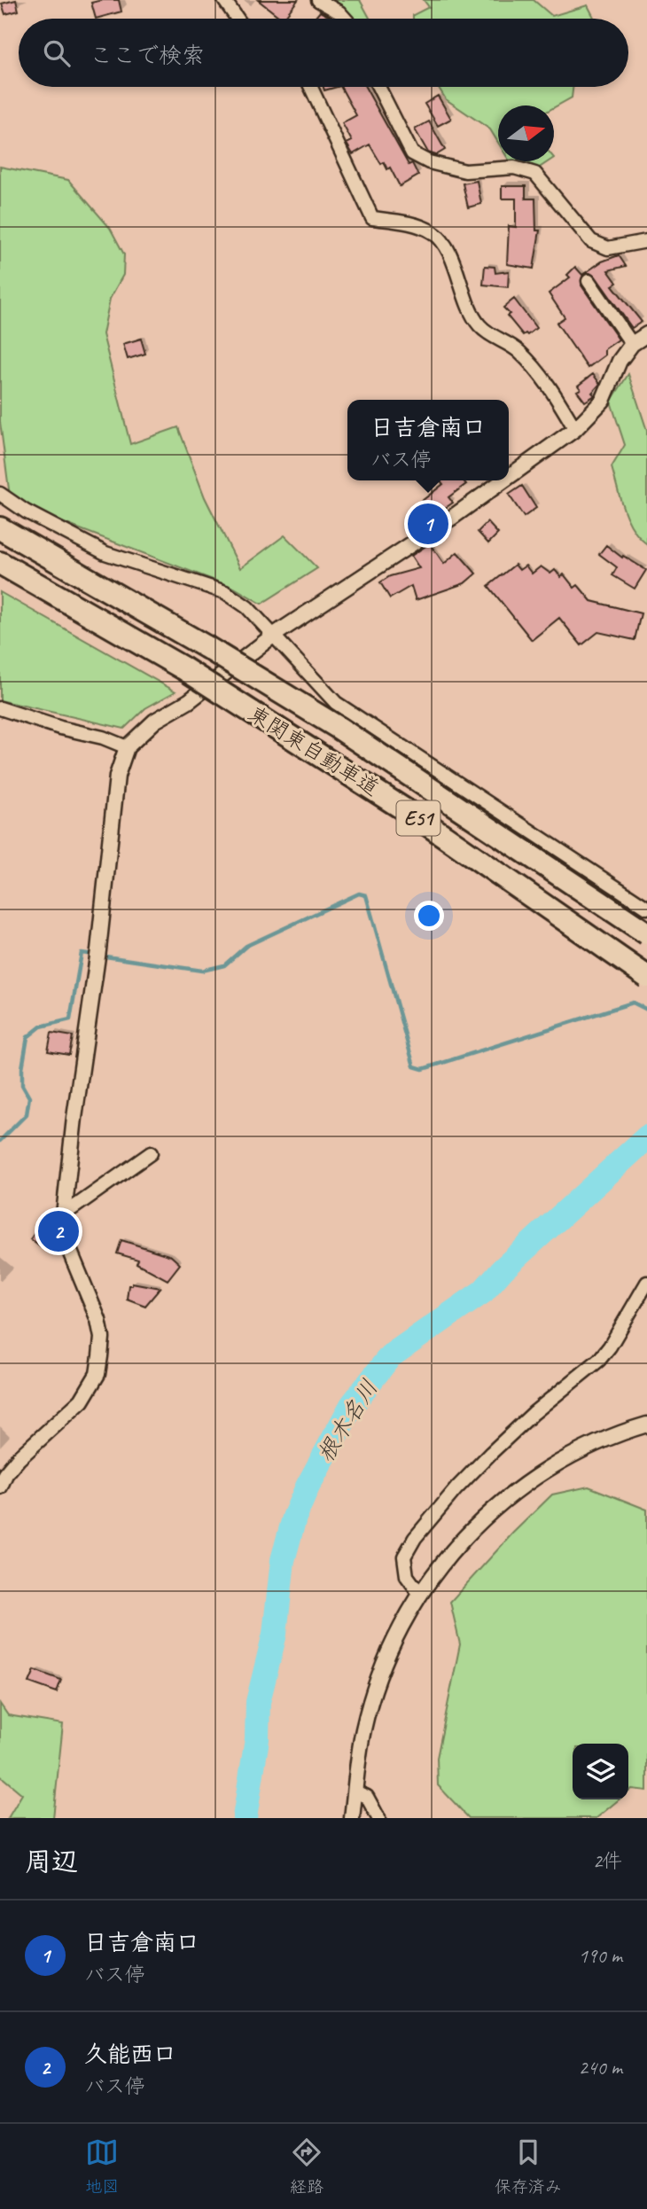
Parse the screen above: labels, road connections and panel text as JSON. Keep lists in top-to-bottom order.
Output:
{
  "streets": {
    "highway": ["東関東自動車道", "E51"]
  },
  "water": ["根木名川"],
  "north": "right",
  "page": {
    "search": "ここで検索",
    "popup": ["日吉倉南口", "バス停"],
    "pins": ["1", "2"],
    "heading": ["周辺", "2件"],
    "list": [
      {
        "mark": "1",
        "name": "日吉倉南口",
        "note": "バス停",
        "value": "190 m"
      },
      {
        "mark": "2",
        "name": "久能西口",
        "note": "バス停",
        "value": "240 m"
      }
    ],
    "nav": ["地図", "経路", "保存済み"]
  }
}
